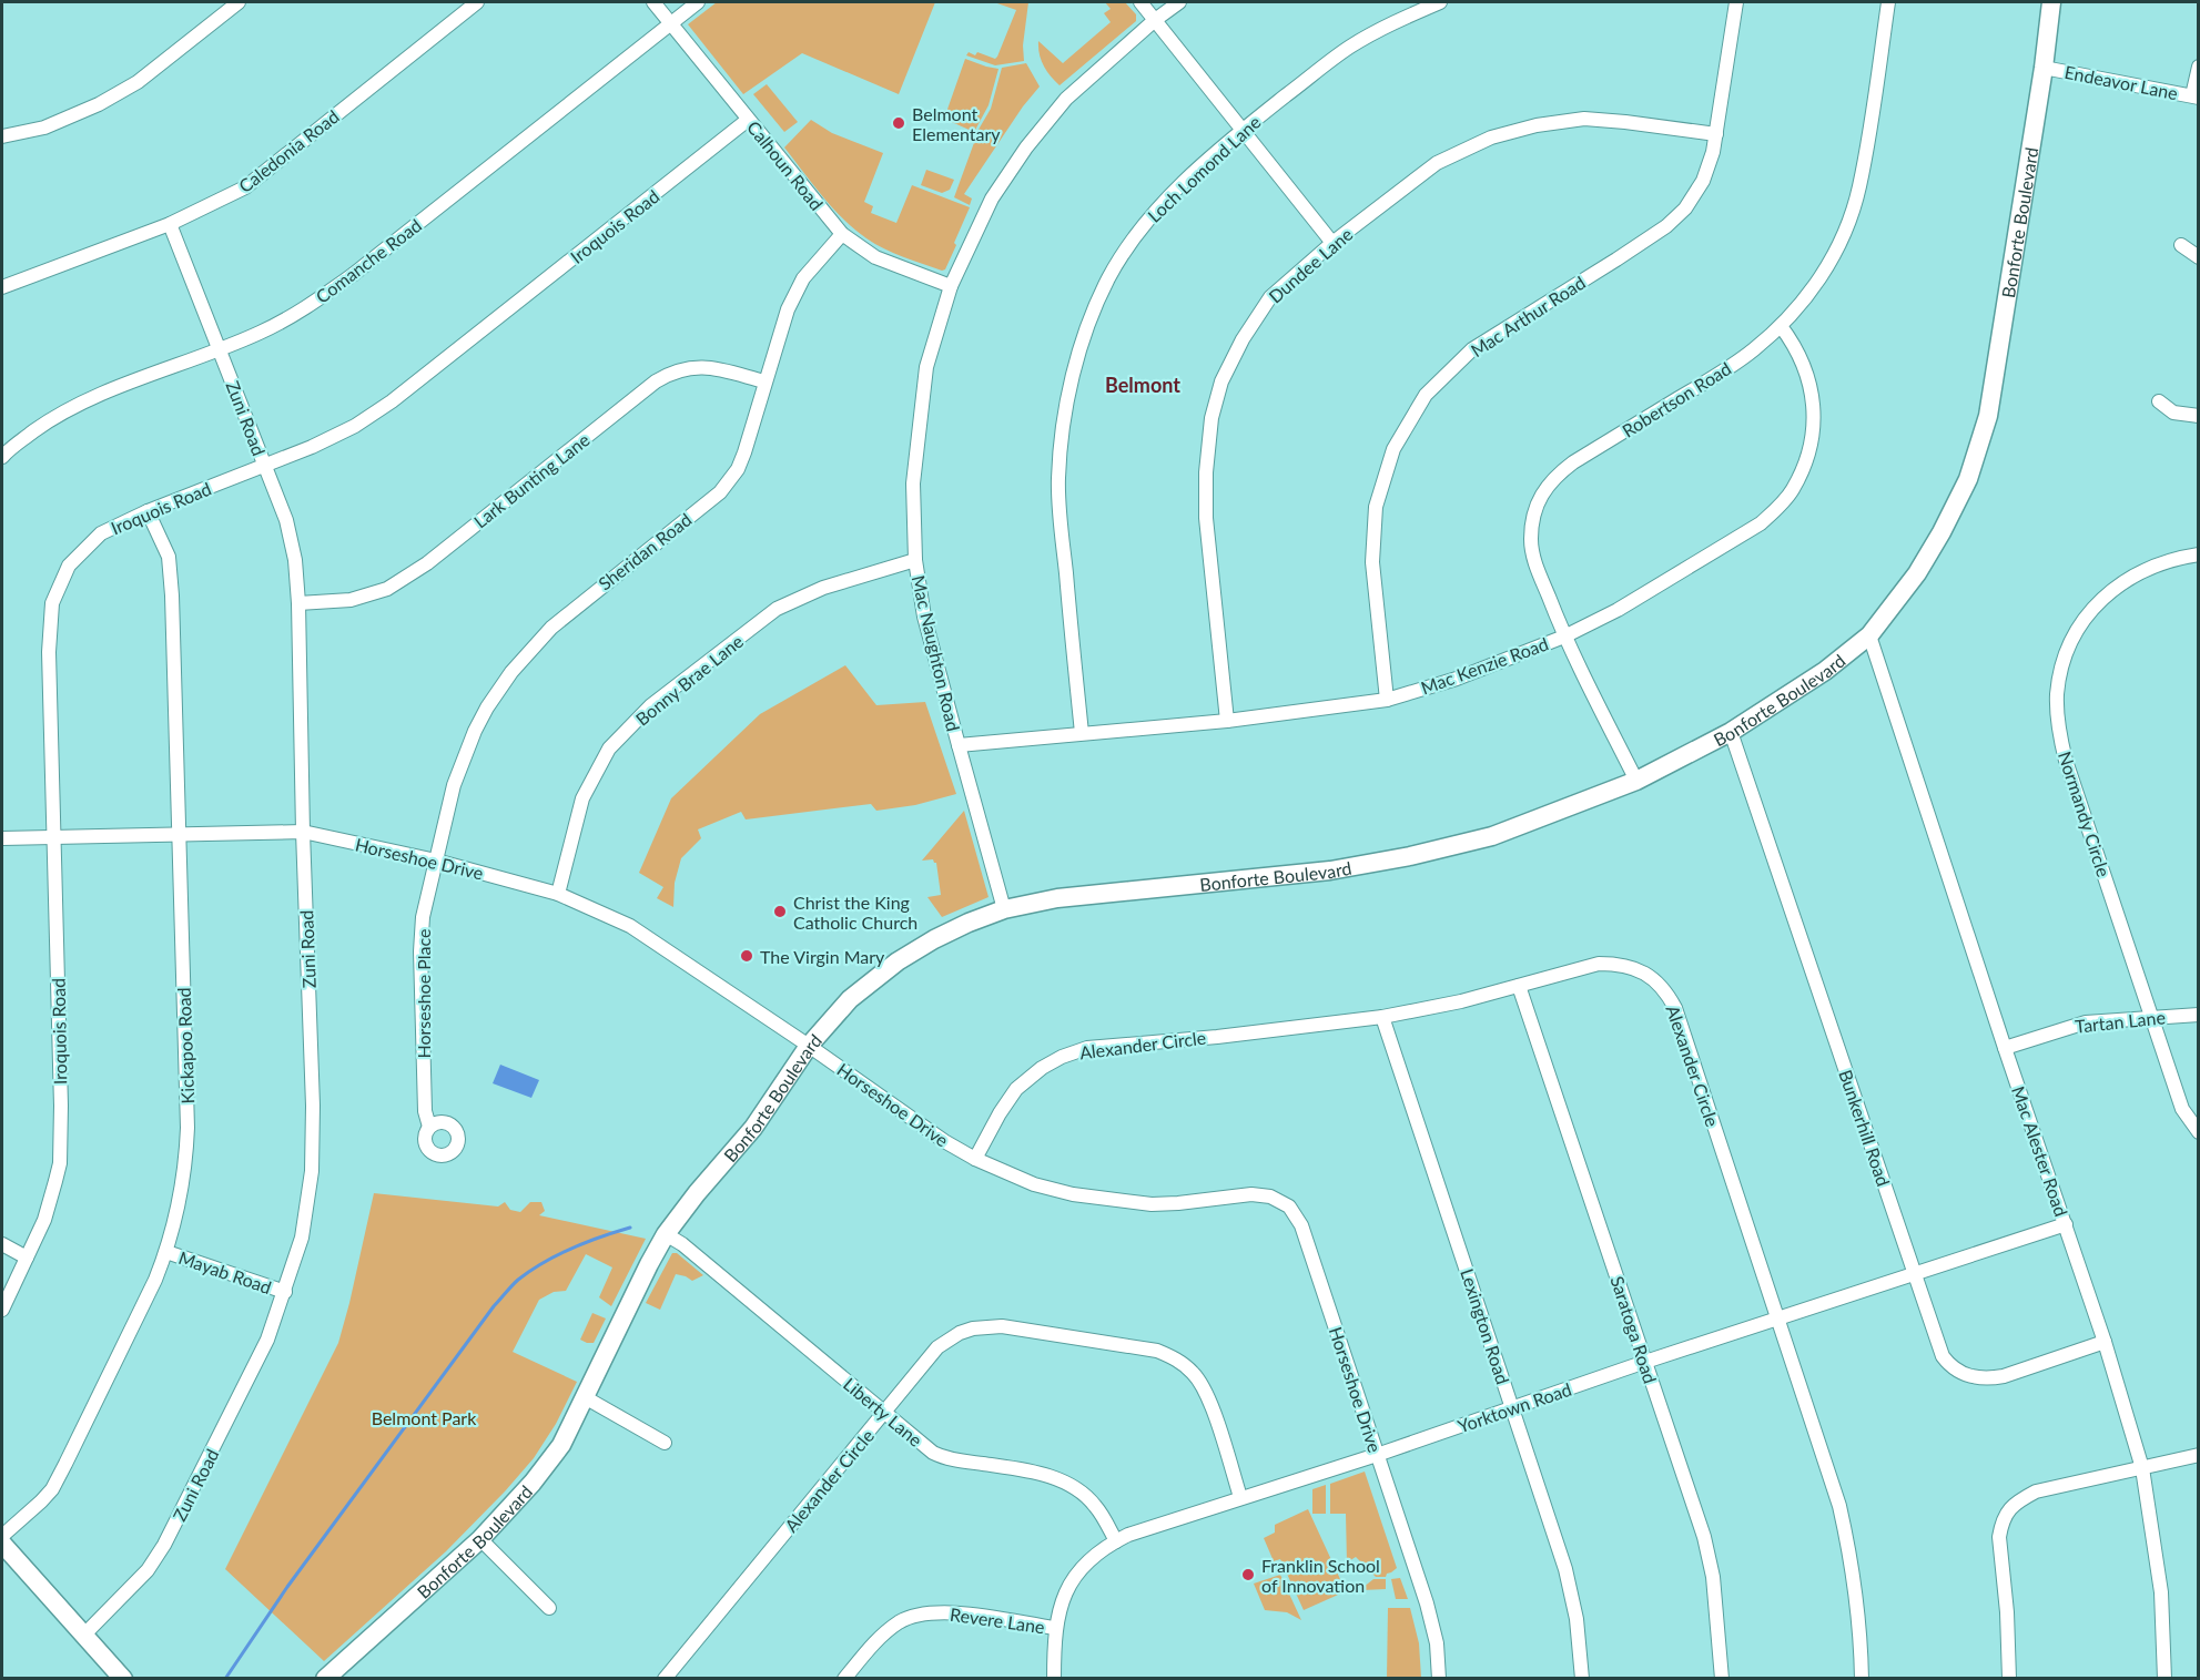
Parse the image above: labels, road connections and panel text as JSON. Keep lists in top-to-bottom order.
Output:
{
  "streets": {
    "main road": ["Bonforte Boulevard"],
    "street": [
      "Endeavor Lane",
      "Caledonia Road",
      "Calhoun Road",
      "Loch Lomond Lane",
      "Iroquois Road",
      "Comanche Road",
      "Dundee Lane",
      "Mac Arthur Road",
      "Robertson Road",
      "Zuni Road",
      "Lark Bunting Lane",
      "Sheridan Road",
      "Mac Naughton Road",
      "Mac Kenzie Road",
      "Bonny Brae Lane",
      "Normandy Circle",
      "Horseshoe Drive",
      "Horseshoe Place",
      "Tartan Lane",
      "Alexander Circle",
      "Kickapoo Road",
      "Bunkerhill Road",
      "Mac Alester Road",
      "Mayab Road",
      "Lexington Road",
      "Saratoga Road",
      "Yorktown Road",
      "Liberty Lane",
      "Revere Lane"
    ]
  },
  "crossings": [
    ["Endeavor Lane", "Bonforte Boulevard"],
    ["Caledonia Road", "Zuni Road"],
    ["Calhoun Road", "Iroquois Road"],
    ["Calhoun Road", "Comanche Road"],
    ["Calhoun Road", "Sheridan Road"],
    ["Calhoun Road", "Mac Naughton Road"],
    ["Loch Lomond Lane", "Mac Kenzie Road"],
    ["Bonforte Boulevard", "Robertson Road"],
    ["Bonforte Boulevard", "Mac Naughton Road"],
    ["Bonforte Boulevard", "Horseshoe Drive"],
    ["Bonforte Boulevard", "Bunkerhill Road"],
    ["Bonforte Boulevard", "Mac Alester Road"],
    ["Bonforte Boulevard", "Liberty Lane"],
    ["Iroquois Road", "Zuni Road"],
    ["Iroquois Road", "Horseshoe Drive"],
    ["Iroquois Road", "Kickapoo Road"],
    ["Comanche Road", "Zuni Road"],
    ["Dundee Lane", "Mac Arthur Road"],
    ["Dundee Lane", "Mac Kenzie Road"],
    ["Mac Arthur Road", "Mac Kenzie Road"],
    ["Robertson Road", "Mac Kenzie Road"],
    ["Zuni Road", "Lark Bunting Lane"],
    ["Zuni Road", "Horseshoe Drive"],
    ["Zuni Road", "Mayab Road"],
    ["Lark Bunting Lane", "Sheridan Road"],
    ["Sheridan Road", "Horseshoe Drive"],
    ["Sheridan Road", "Horseshoe Place"],
    ["Mac Naughton Road", "Mac Kenzie Road"],
    ["Mac Naughton Road", "Bonny Brae Lane"],
    ["Bonny Brae Lane", "Horseshoe Drive"],
    ["Normandy Circle", "Tartan Lane"],
    ["Horseshoe Drive", "Horseshoe Place"],
    ["Horseshoe Drive", "Alexander Circle"],
    ["Horseshoe Drive", "Kickapoo Road"],
    ["Horseshoe Drive", "Yorktown Road"],
    ["Tartan Lane", "Mac Alester Road"],
    ["Alexander Circle", "Lexington Road"],
    ["Alexander Circle", "Saratoga Road"],
    ["Alexander Circle", "Yorktown Road"],
    ["Alexander Circle", "Liberty Lane"],
    ["Kickapoo Road", "Mayab Road"],
    ["Bunkerhill Road", "Mac Alester Road"],
    ["Bunkerhill Road", "Yorktown Road"],
    ["Mac Alester Road", "Yorktown Road"],
    ["Lexington Road", "Yorktown Road"],
    ["Saratoga Road", "Yorktown Road"],
    ["Yorktown Road", "Liberty Lane"],
    ["Yorktown Road", "Revere Lane"]
  ],
  "districts": ["Belmont"],
  "parks": ["Belmont Park"],
  "places": [
    "Belmont Elementary",
    "Christ the King Catholic Church",
    "The Virgin Mary",
    "Franklin School of Innovation"
  ]
}
